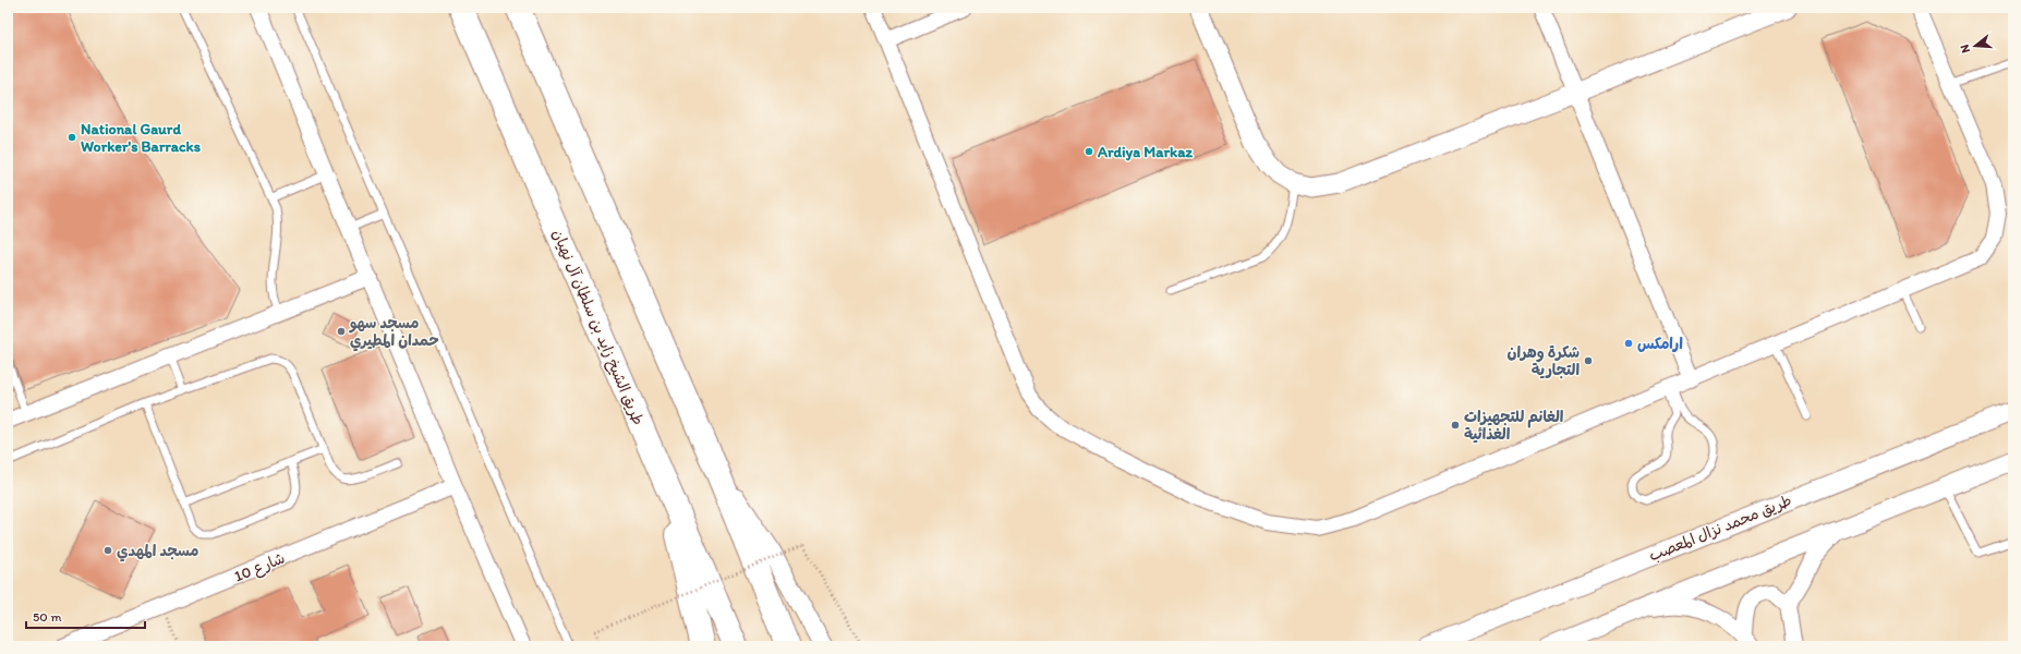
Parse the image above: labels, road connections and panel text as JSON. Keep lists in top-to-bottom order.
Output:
{
  "streets": {
    "highway": ["طريق الشيخ زايد بن سلطان آل نهيان"],
    "street": ["طريق محمد نزال المعصب", "شارع 10"]
  },
  "places": [
    "National Gaurd Worker's Barracks",
    "Ardiya Markaz",
    "مسجد سهو حمدان المطيري",
    "ارامكس",
    "شكرة وهران التجارية",
    "الغانم للتجهيزات الغذائية",
    "مسجد المهدي"
  ],
  "scale_bar": "50 m",
  "north": "left"
}
